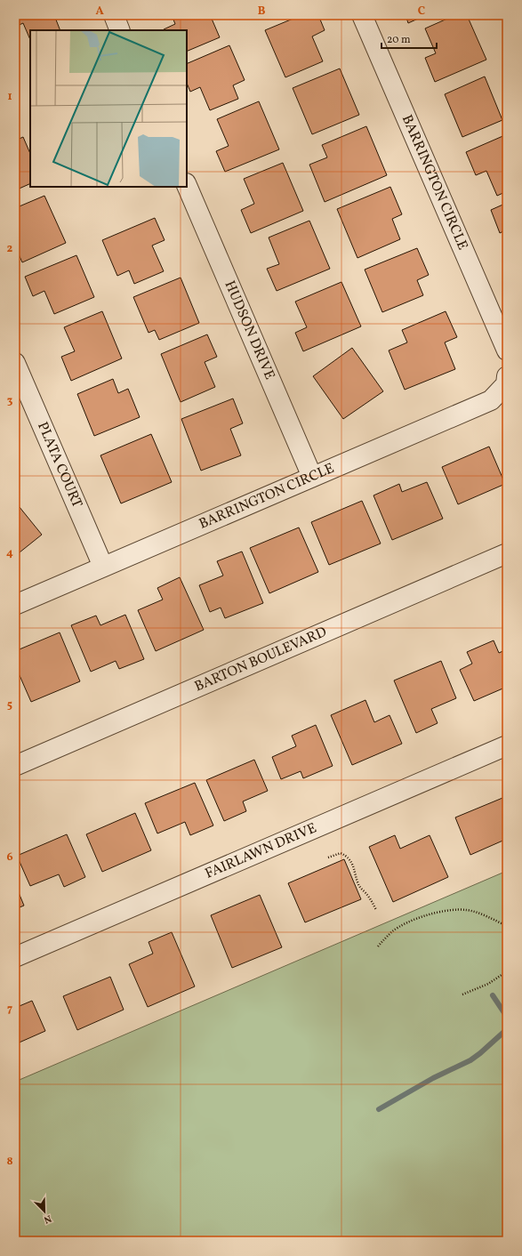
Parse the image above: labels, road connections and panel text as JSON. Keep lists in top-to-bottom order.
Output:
{
  "streets": {
    "street": [
      "BARRINGTON CIRCLE",
      "HUDSON DRIVE",
      "PLATA COURT",
      "BARTON BOULEVARD",
      "FAIRLAWN DRIVE"
    ]
  },
  "crossings": [
    ["BARRINGTON CIRCLE", "HUDSON DRIVE"],
    ["BARRINGTON CIRCLE", "PLATA COURT"]
  ],
  "scale_bar": "20 m",
  "north": "bottom right",
  "grid": {
    "columns": ["A", "B", "C"],
    "rows": [
      "1",
      "2",
      "3",
      "4",
      "5",
      "6",
      "7",
      "8"
    ]
  }
}
